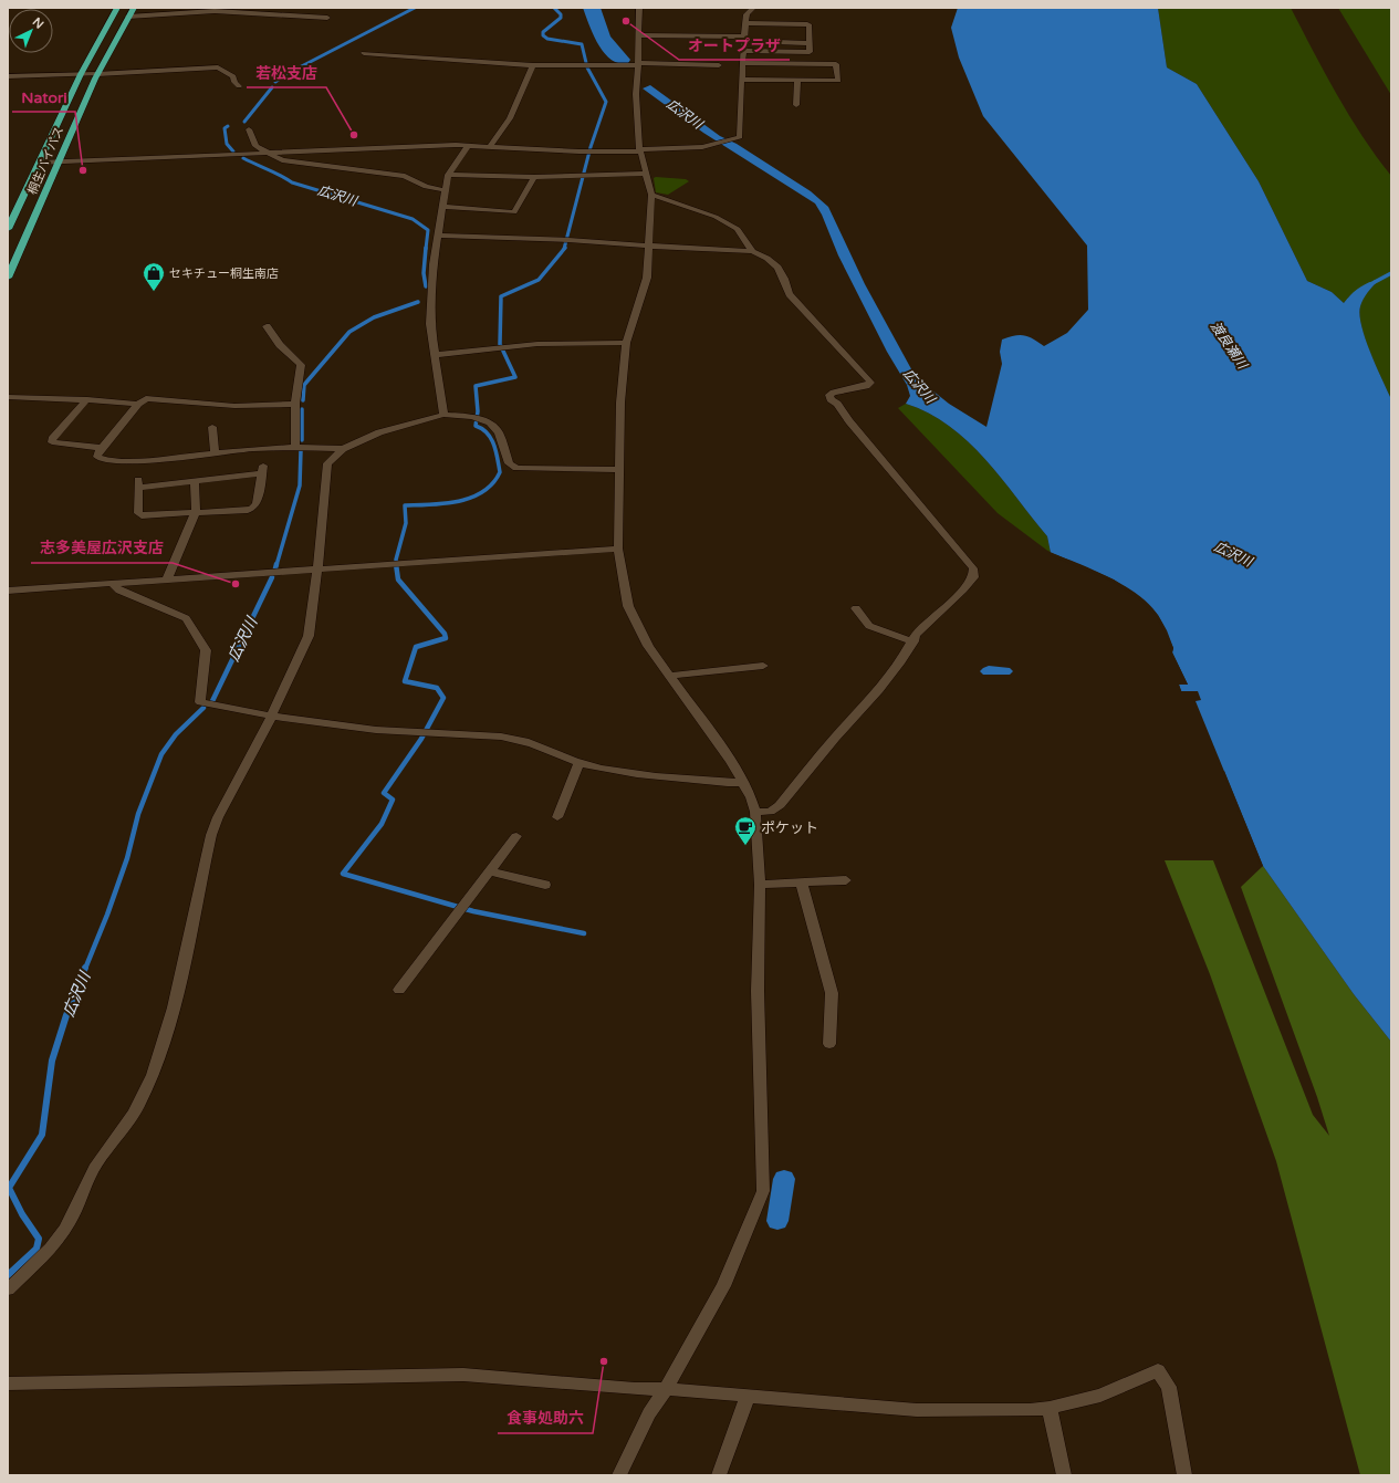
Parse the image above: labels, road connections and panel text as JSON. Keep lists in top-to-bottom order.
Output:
{
  "streets": {
    "highway": ["桐生バイパス"]
  },
  "water": ["広沢川", "渡良瀬川"],
  "places": {
    "other": [
      "オートプラザ",
      "若松支店",
      "Natori",
      "志多美屋広沢支店",
      "食事処助六"
    ],
    "shop": ["セキチュー桐生南店"],
    "cafe": ["ポケット"]
  },
  "north": "top right"
}
